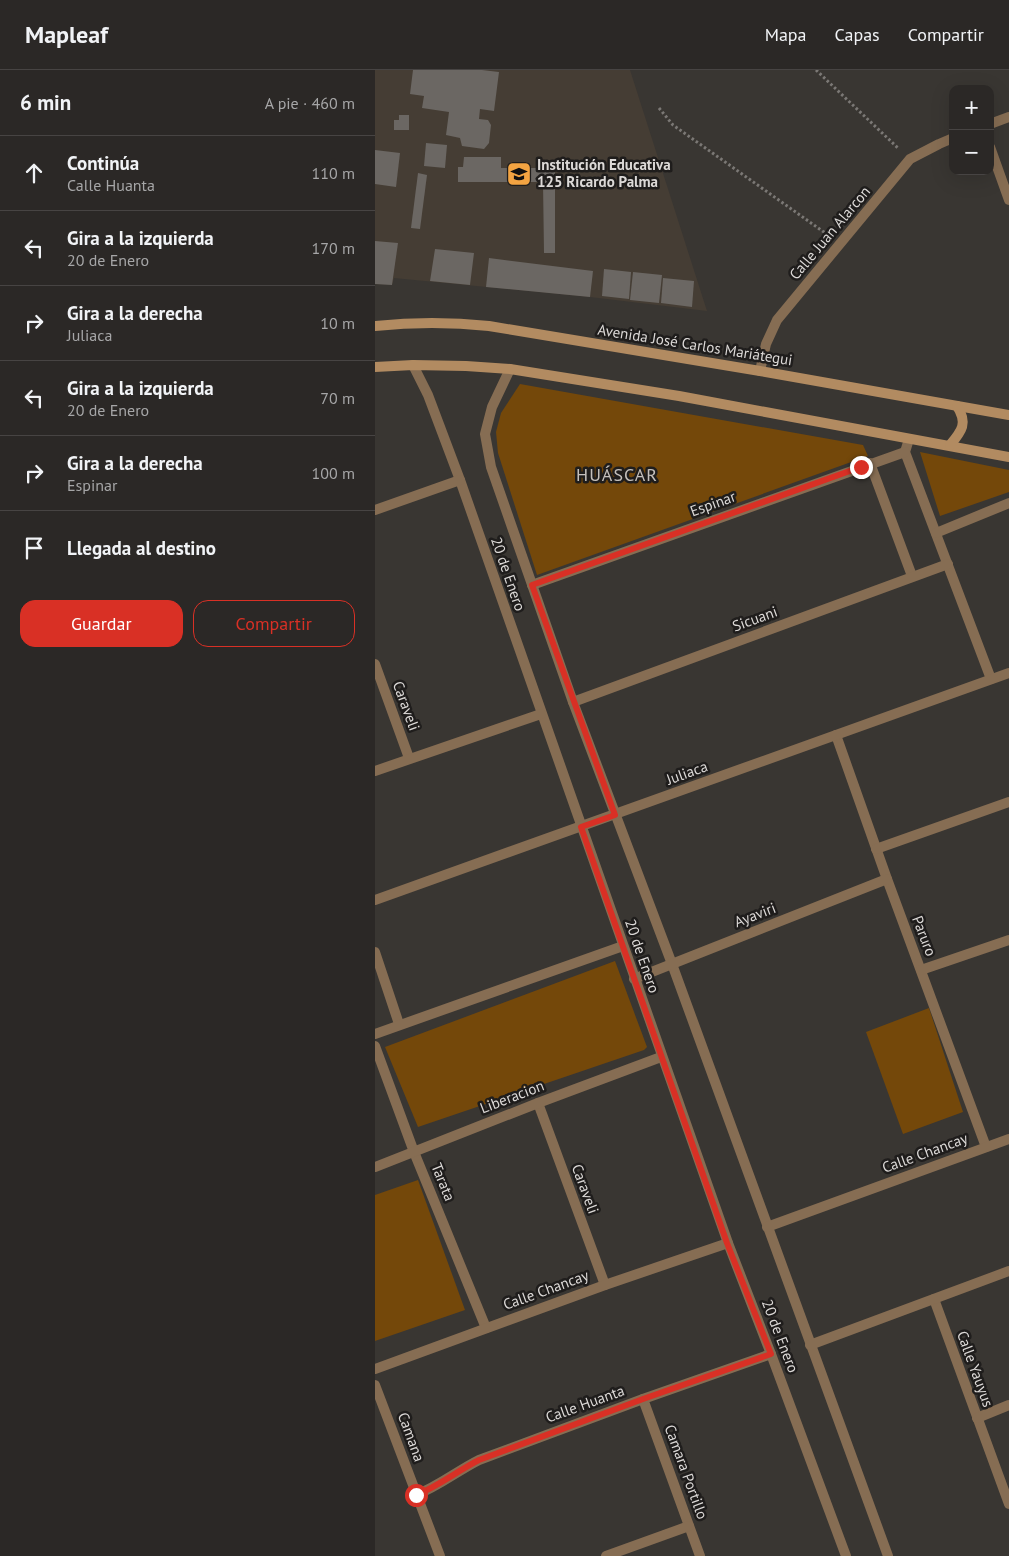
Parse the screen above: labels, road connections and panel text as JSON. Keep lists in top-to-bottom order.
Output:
{
  "streets": {
    "main road": ["Avenida José Carlos Mariátegui"],
    "street": [
      "Calle Juan Alarcon",
      "Espinar",
      "20 de Enero",
      "Sicuani",
      "Caraveli",
      "Juliaca",
      "Ayaviri",
      "Paruro",
      "Liberacion",
      "Calle Chancay",
      "Tarata",
      "Calle Yauyus",
      "Calle Huanta",
      "Camana",
      "Camara Portillo"
    ]
  },
  "crossings": [
    ["Calle Juan Alarcon", "Avenida José Carlos Mariátegui"],
    ["Espinar", "20 de Enero"],
    ["20 de Enero", "Sicuani"],
    ["20 de Enero", "Juliaca"],
    ["20 de Enero", "Ayaviri"],
    ["20 de Enero", "Liberacion"],
    ["20 de Enero", "Calle Chancay"],
    ["20 de Enero", "Calle Huanta"],
    ["Caraveli", "Liberacion"],
    ["Caraveli", "Calle Chancay"],
    ["Juliaca", "Paruro"],
    ["Ayaviri", "Paruro"],
    ["Paruro", "Calle Chancay"],
    ["Liberacion", "Tarata"],
    ["Calle Chancay", "Tarata"],
    ["Calle Huanta", "Camana"],
    ["Calle Huanta", "Camara Portillo"]
  ],
  "districts": ["HUÁSCAR"],
  "places": {
    "school or university": ["Institución Educativa 125 Ricardo Palma"]
  },
  "page": {
    "header": "Mapleaf",
    "nav": ["Mapa", "Capas", "Compartir"],
    "heading": ["6 min", "A pie · 460 m"],
    "map_buttons": ["+", "−"],
    "list": [
      ["Continúa", "Calle Huanta", "110 m"],
      ["Gira a la izquierda", "20 de Enero", "170 m"],
      ["Gira a la derecha", "Juliaca", "10 m"],
      ["Gira a la izquierda", "20 de Enero", "70 m"],
      ["Gira a la derecha", "Espinar", "100 m"],
      "Llegada al destino"
    ],
    "buttons": ["Guardar", "Compartir"]
  }
}
